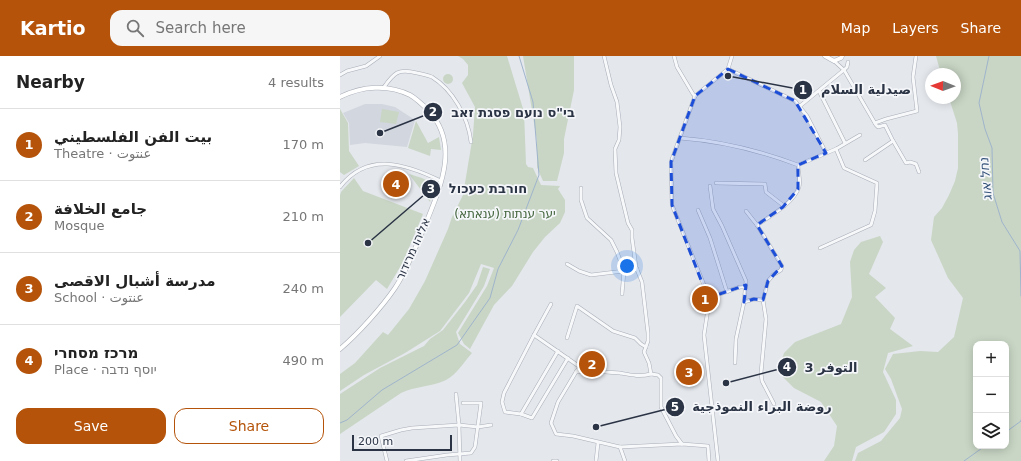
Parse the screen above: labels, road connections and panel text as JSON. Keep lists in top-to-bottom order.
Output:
{
  "streets": {
    "street": ["אליהו מרידור"]
  },
  "water": ["נחל אוג"],
  "parks": ["יער ענתות (ענאתא)"],
  "places": [
    "صيدلية السلام",
    "בי\"ס נועם פסגת זאב",
    "חורבת כעכול",
    "التوفر 3",
    "روضة البراء النموذجية"
  ],
  "scale_bar": "200 m",
  "north": "left",
  "page": {
    "header": "Kartio",
    "search": "Search here",
    "nav": ["Map", "Layers", "Share"],
    "heading": ["Nearby", "4 results"],
    "list": [
      {
        "mark": "1",
        "name": "بيت الفن الفلسطيني",
        "note": "Theatre · عنتوت",
        "value": "170 m"
      },
      {
        "mark": "2",
        "name": "جامع الخلافة",
        "note": "Mosque",
        "value": "210 m"
      },
      {
        "mark": "3",
        "name": "مدرسة أشبال الاقصى",
        "note": "School · عنتوت",
        "value": "240 m"
      },
      {
        "mark": "4",
        "name": "מרכז מסחרי",
        "note": "Place · יוסף נדבה",
        "value": "490 m"
      }
    ],
    "pins": [
      "4",
      "1",
      "2",
      "3"
    ],
    "map_buttons": ["+", "−"],
    "buttons": ["Save", "Share"],
    "scale": "200 m"
  }
}
